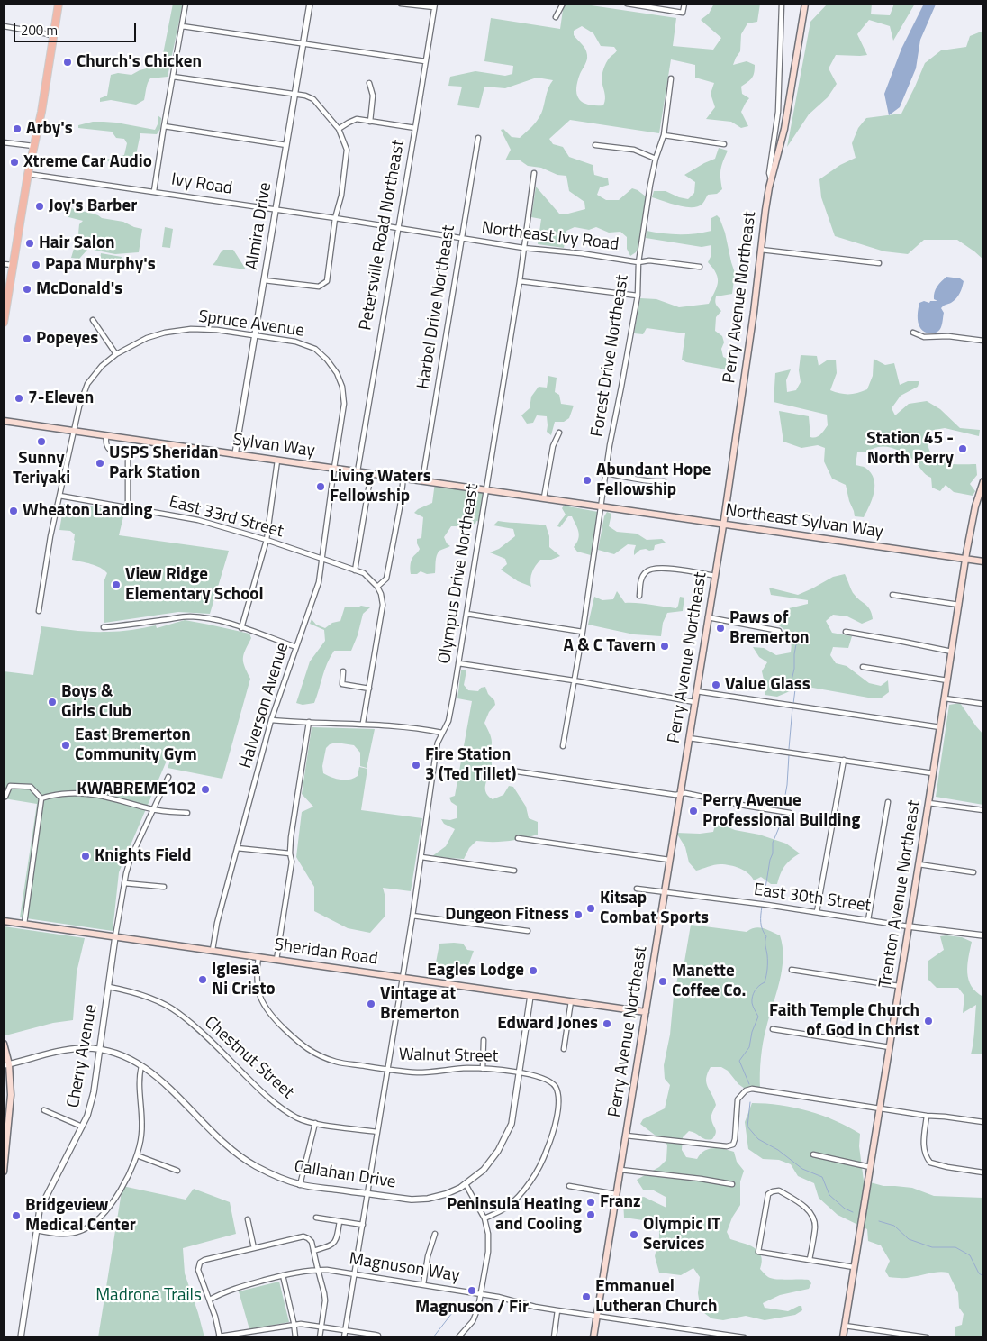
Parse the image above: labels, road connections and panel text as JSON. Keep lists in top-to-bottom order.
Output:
{
  "streets": {
    "main road": [
      "Perry Avenue Northeast",
      "Sylvan Way",
      "Northeast Sylvan Way",
      "Trenton Avenue Northeast",
      "Sheridan Road"
    ],
    "street": [
      "Ivy Road",
      "Almira Drive",
      "Petersville Road Northeast",
      "Northeast Ivy Road",
      "Harbel Drive Northeast",
      "Spruce Avenue",
      "Forest Drive Northeast",
      "East 33rd Street",
      "Olympus Drive Northeast",
      "Halverson Avenue",
      "East 30th Street",
      "Cherry Avenue",
      "Walnut Street",
      "Chestnut Street",
      "Callahan Drive",
      "Magnuson Way"
    ]
  },
  "crossings": [
    ["Ivy Road", "Almira Drive"],
    ["Ivy Road", "Petersville Road Northeast"],
    ["Ivy Road", "Northeast Ivy Road"],
    ["Almira Drive", "Spruce Avenue"],
    ["Almira Drive", "Sylvan Way"],
    ["Petersville Road Northeast", "Northeast Ivy Road"],
    ["Petersville Road Northeast", "Sylvan Way"],
    ["Northeast Ivy Road", "Harbel Drive Northeast"],
    ["Northeast Ivy Road", "Forest Drive Northeast"],
    ["Northeast Ivy Road", "Olympus Drive Northeast"],
    ["Perry Avenue Northeast", "Northeast Sylvan Way"],
    ["Perry Avenue Northeast", "East 30th Street"],
    ["Perry Avenue Northeast", "Sheridan Road"],
    ["Perry Avenue Northeast", "Magnuson Way"],
    ["Harbel Drive Northeast", "Sylvan Way"],
    ["Spruce Avenue", "Sylvan Way"],
    ["Spruce Avenue", "East 33rd Street"],
    ["Spruce Avenue", "Halverson Avenue"],
    ["Forest Drive Northeast", "Northeast Sylvan Way"],
    ["Sylvan Way", "Northeast Sylvan Way"],
    ["Sylvan Way", "Olympus Drive Northeast"],
    ["Sylvan Way", "Halverson Avenue"],
    ["East 33rd Street", "Halverson Avenue"],
    ["Northeast Sylvan Way", "Olympus Drive Northeast"],
    ["Northeast Sylvan Way", "Trenton Avenue Northeast"],
    ["Olympus Drive Northeast", "Sheridan Road"],
    ["Olympus Drive Northeast", "Walnut Street"],
    ["Olympus Drive Northeast", "Chestnut Street"],
    ["Olympus Drive Northeast", "Callahan Drive"],
    ["Olympus Drive Northeast", "Magnuson Way"],
    ["Halverson Avenue", "Sheridan Road"],
    ["Trenton Avenue Northeast", "East 30th Street"],
    ["Sheridan Road", "Cherry Avenue"],
    ["Sheridan Road", "Walnut Street"],
    ["Sheridan Road", "Callahan Drive"],
    ["Cherry Avenue", "Chestnut Street"],
    ["Cherry Avenue", "Callahan Drive"],
    ["Walnut Street", "Callahan Drive"]
  ],
  "parks": ["Madrona Trails"],
  "places": [
    "Church's Chicken",
    "Arby's",
    "Xtreme Car Audio",
    "Joy's Barber",
    "Hair Salon",
    "Papa Murphy's",
    "McDonald's",
    "Popeyes",
    "7-Eleven",
    "Sunny Teriyaki",
    "Station 45 - North Perry",
    "USPS Sheridan Park Station",
    "Abundant Hope Fellowship",
    "Living Waters Fellowship",
    "Wheaton Landing",
    "View Ridge Elementary School",
    "Paws of Bremerton",
    "A & C Tavern",
    "Value Glass",
    "Boys & Girls Club",
    "East Bremerton Community Gym",
    "Fire Station 3 (Ted Tillet)",
    "KWABREME102",
    "Perry Avenue Professional Building",
    "Knights Field",
    "Kitsap Combat Sports",
    "Dungeon Fitness",
    "Eagles Lodge",
    "Iglesia Ni Cristo",
    "Manette Coffee Co.",
    "Vintage at Bremerton",
    "Faith Temple Church of God in Christ",
    "Edward Jones",
    "Franz",
    "Peninsula Heating and Cooling",
    "Bridgeview Medical Center",
    "Olympic IT Services",
    "Magnuson / Fir",
    "Emmanuel Lutheran Church"
  ],
  "scale_bar": "200 m"
}
